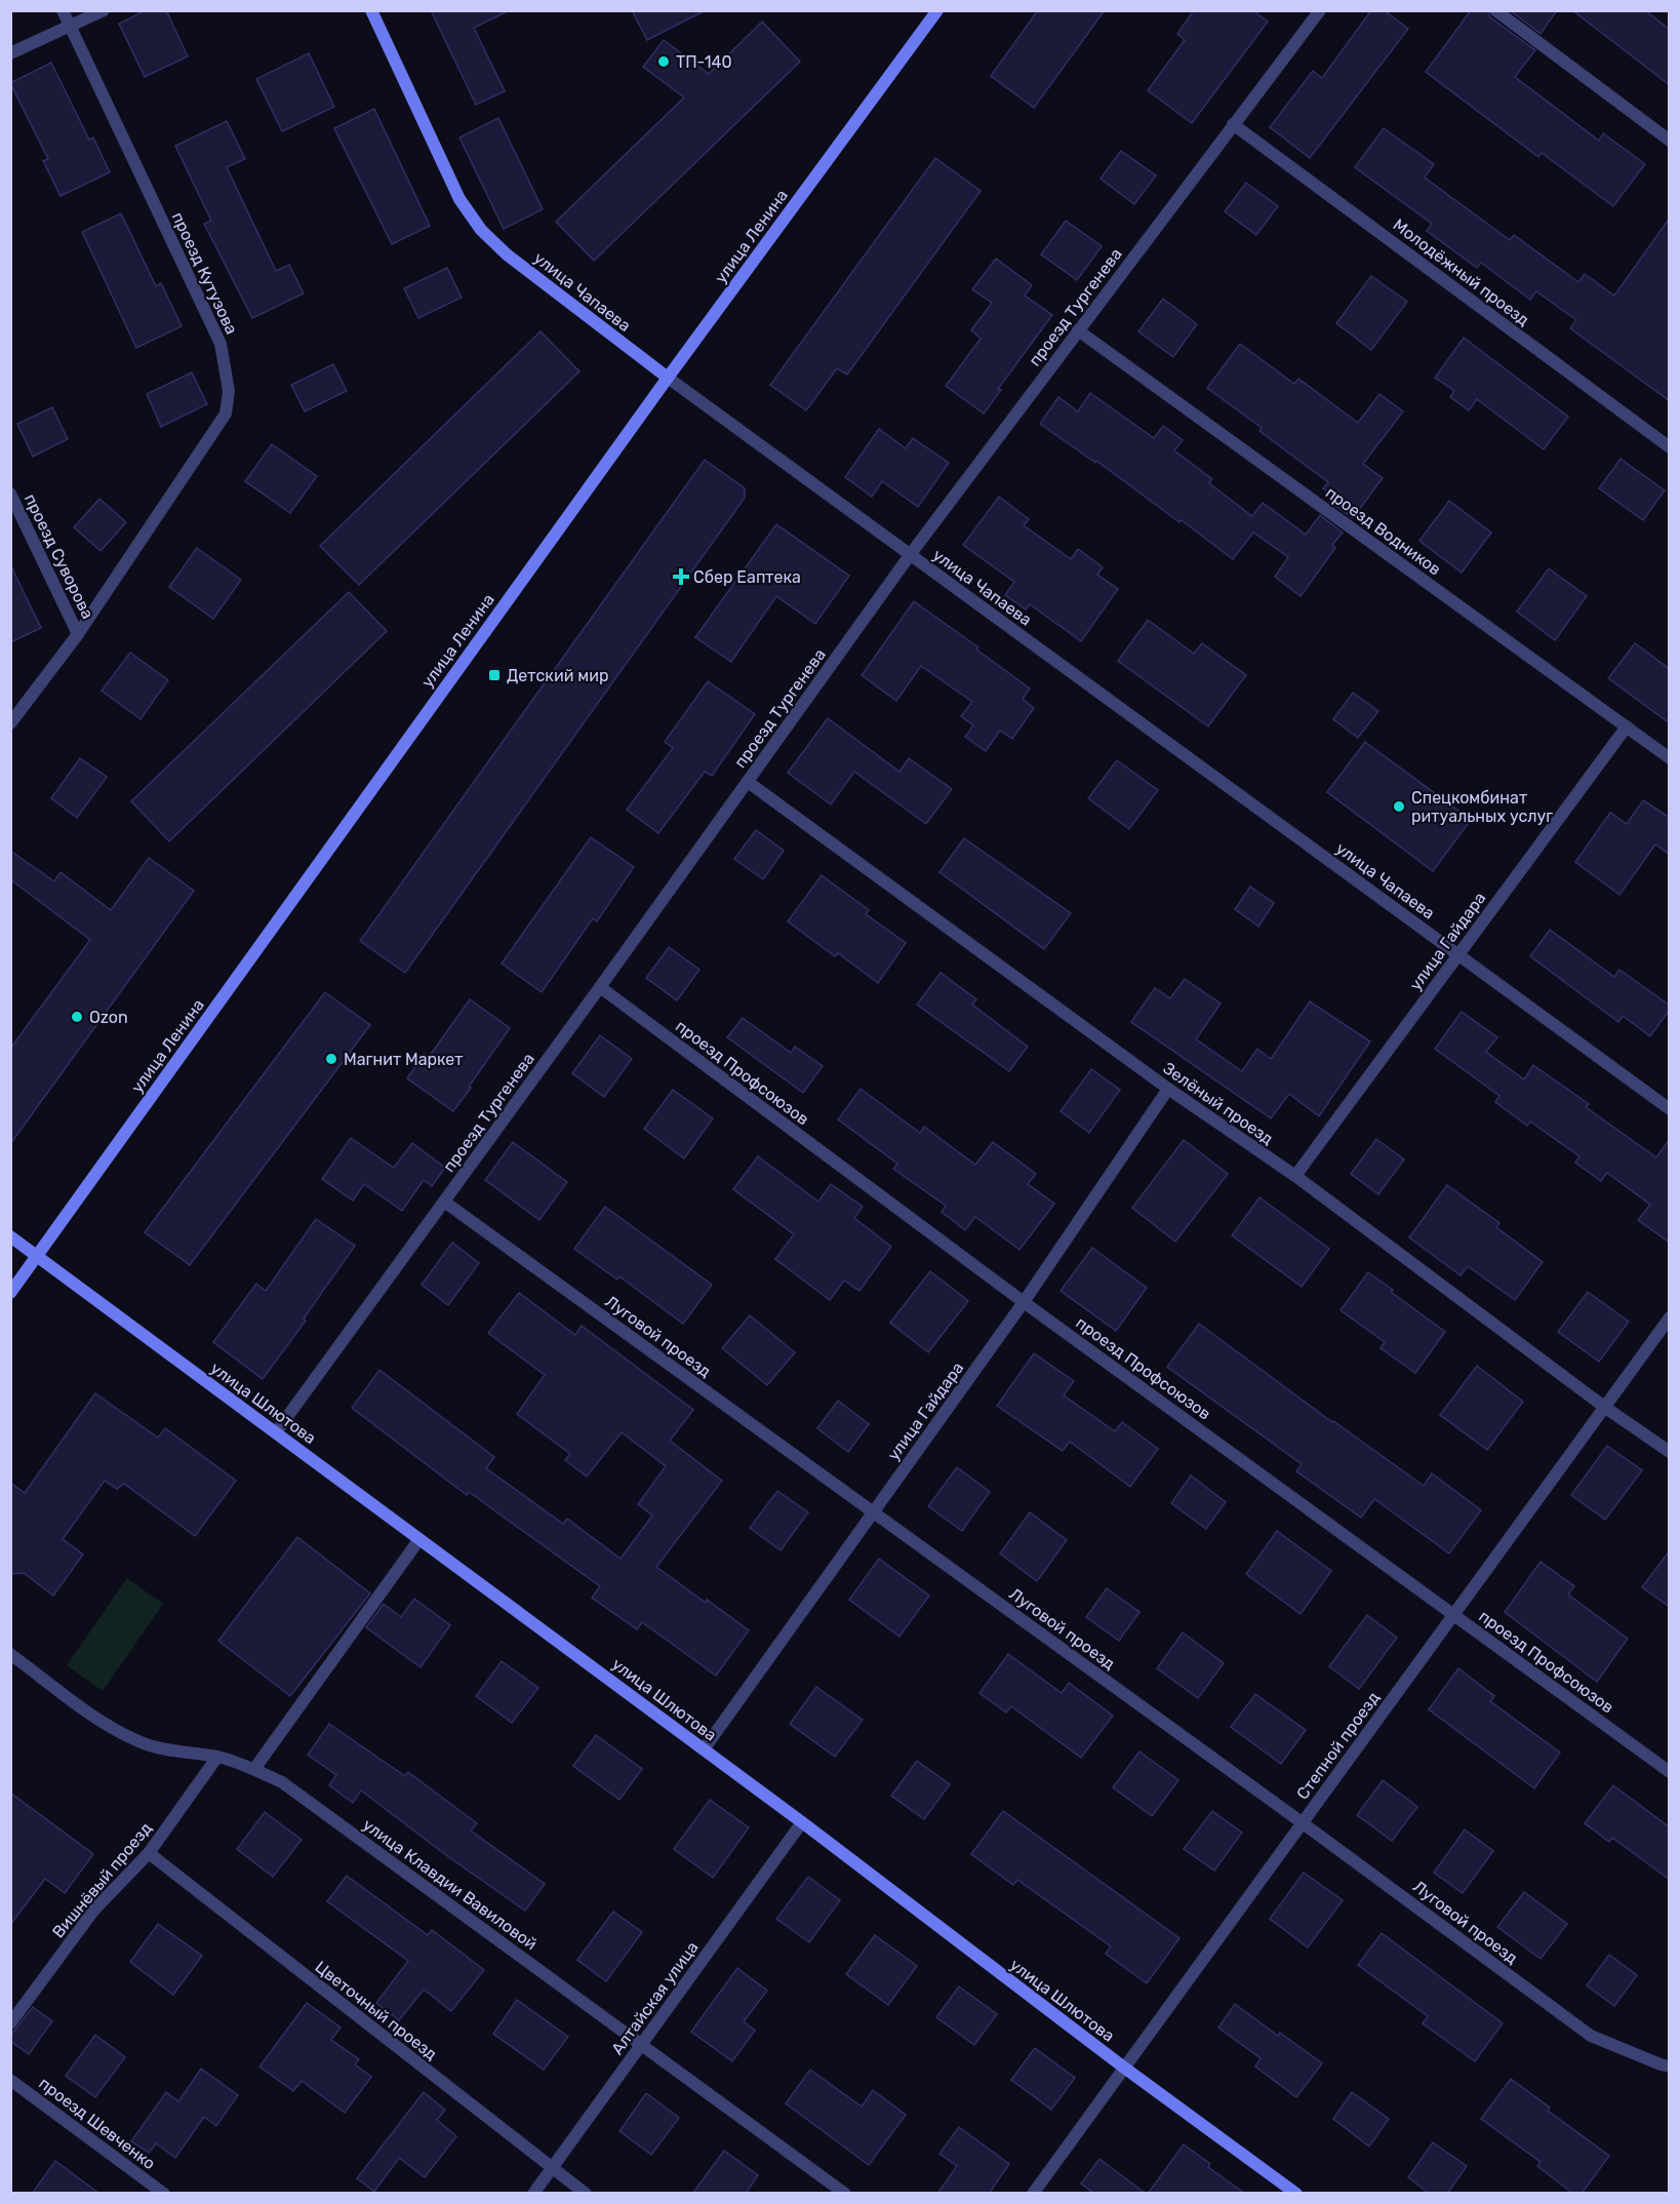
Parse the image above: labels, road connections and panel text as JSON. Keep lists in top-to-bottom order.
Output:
{
  "streets": {
    "main road": ["улица Ленина", "улица Чапаева", "улица Шлютова"],
    "street": [
      "Молодёжный проезд",
      "проезд Кутузова",
      "проезд Тургенева",
      "проезд Водников",
      "проезд Суворова",
      "улица Гайдара",
      "проезд Профсоюзов",
      "Зелёный проезд",
      "Луговой проезд",
      "Степной проезд",
      "Вишнёвый проезд",
      "улица Клавдии Вавиловой",
      "Алтайская улица",
      "Цветочный проезд",
      "проезд Шевченко"
    ]
  },
  "crossings": [
    ["улица Ленина", "улица Чапаева"],
    ["улица Ленина", "улица Шлютова"],
    ["Молодёжный проезд", "проезд Тургенева"],
    ["проезд Кутузова", "проезд Суворова"],
    ["улица Чапаева", "проезд Тургенева"],
    ["улица Чапаева", "улица Гайдара"],
    ["проезд Тургенева", "проезд Водников"],
    ["проезд Тургенева", "проезд Профсоюзов"],
    ["проезд Тургенева", "Зелёный проезд"],
    ["проезд Тургенева", "Луговой проезд"],
    ["проезд Тургенева", "улица Шлютова"],
    ["проезд Водников", "улица Гайдара"],
    ["улица Гайдара", "проезд Профсоюзов"],
    ["улица Гайдара", "Зелёный проезд"],
    ["улица Гайдара", "Луговой проезд"],
    ["улица Гайдара", "улица Шлютова"],
    ["проезд Профсоюзов", "Степной проезд"],
    ["Зелёный проезд", "Степной проезд"],
    ["Луговой проезд", "Степной проезд"],
    ["улица Шлютова", "Степной проезд"],
    ["улица Шлютова", "Алтайская улица"],
    ["Вишнёвый проезд", "улица Клавдии Вавиловой"],
    ["Вишнёвый проезд", "Цветочный проезд"],
    ["улица Клавдии Вавиловой", "Алтайская улица"],
    ["Алтайская улица", "Цветочный проезд"]
  ],
  "places": {
    "other": [
      "ТП-140",
      "Спецкомбинат ритуальных услуг",
      "Ozon",
      "Магнит Маркет"
    ],
    "health": ["Сбер Еаптека"],
    "transit": ["Детский мир"]
  }
}
